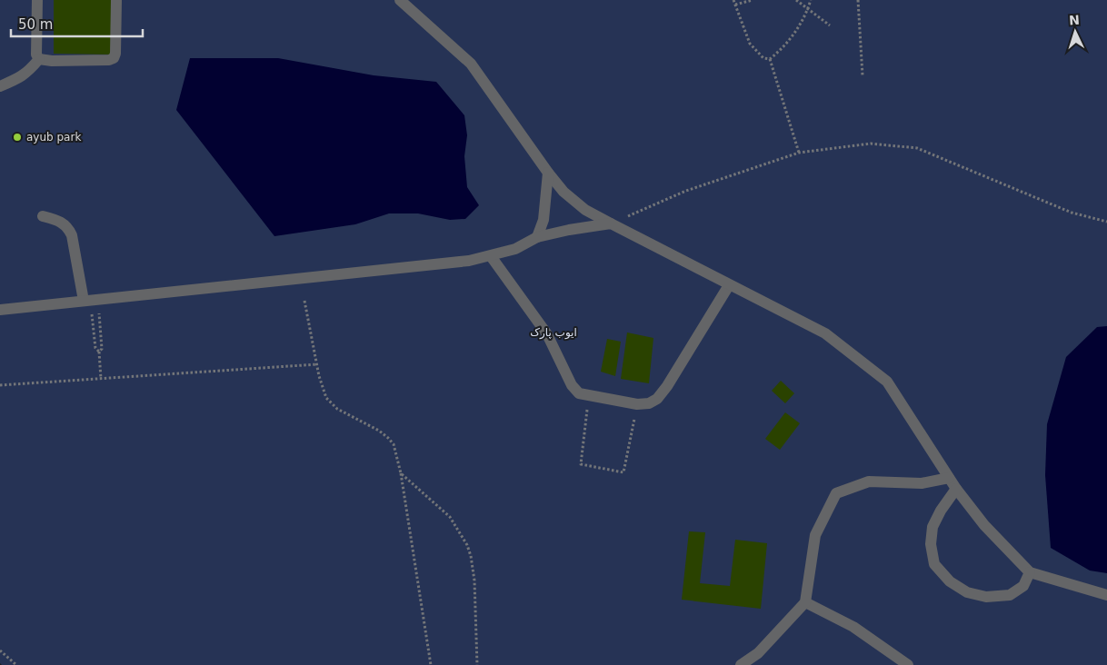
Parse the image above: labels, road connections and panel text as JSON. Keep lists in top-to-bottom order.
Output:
{
  "parks": ["ایوب پارک"],
  "places": ["ayub park"],
  "scale_bar": "50 m",
  "north": "top"
}
